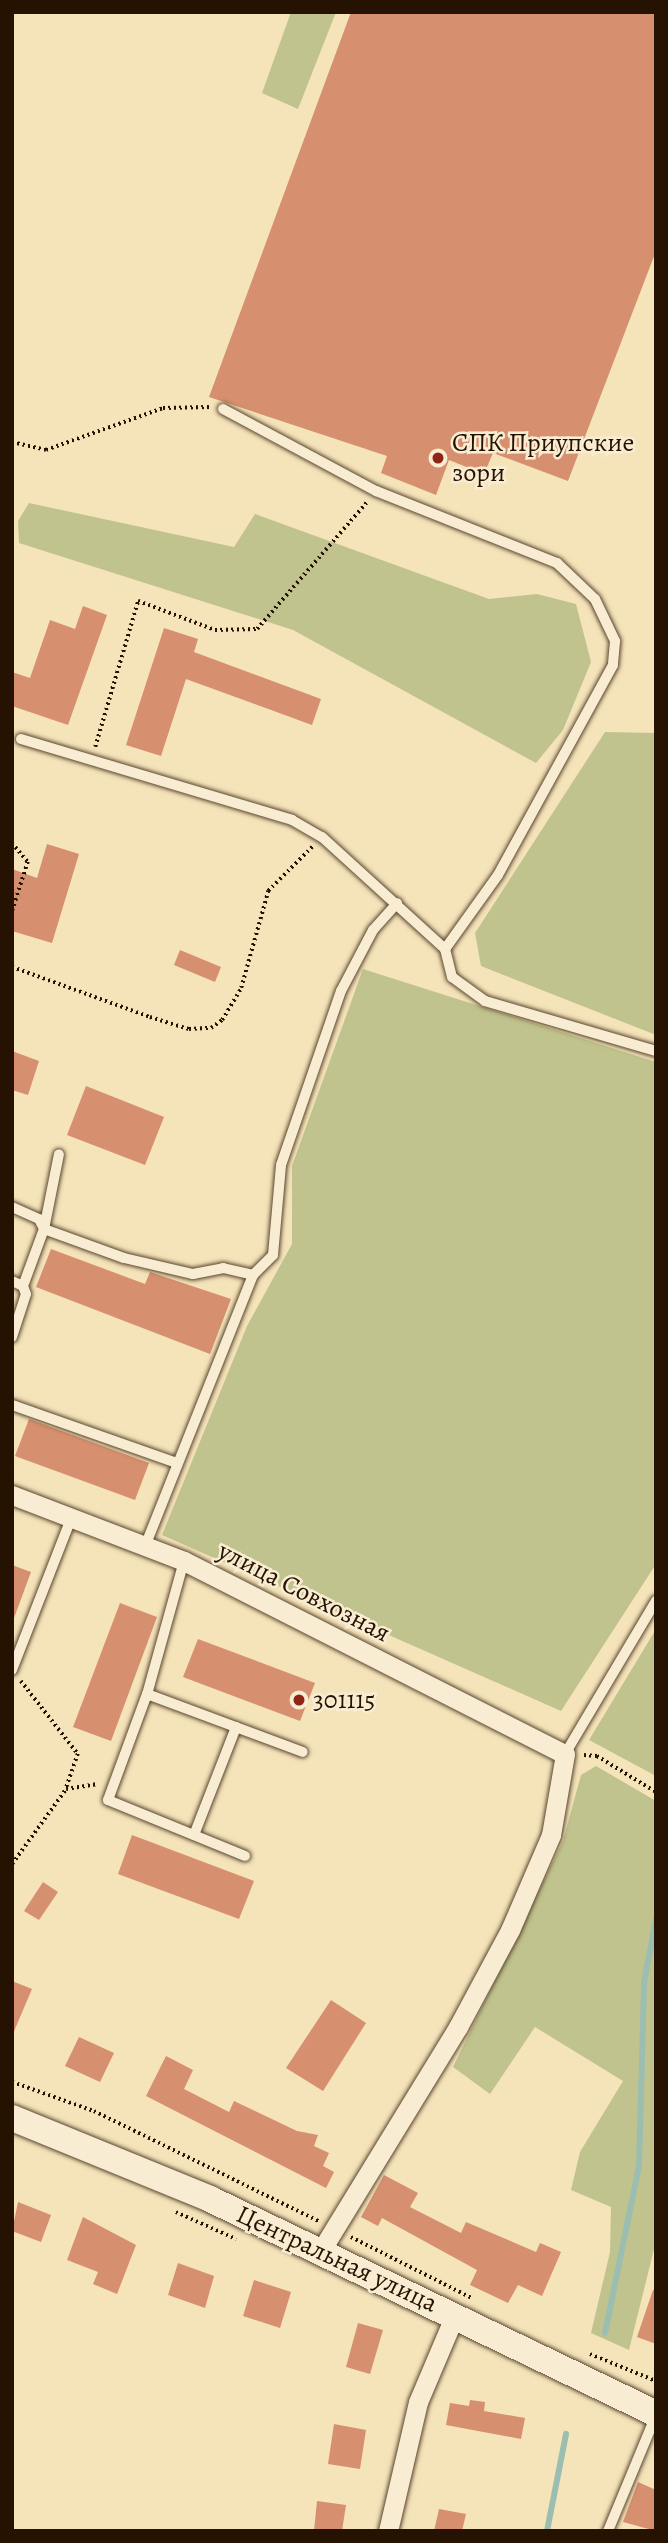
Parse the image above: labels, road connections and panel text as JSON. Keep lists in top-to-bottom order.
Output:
{
  "streets": {
    "main road": ["Центральная улица"],
    "street": ["улица Совхозная"]
  },
  "places": ["СПК Приупские зори", "301115"]
}
